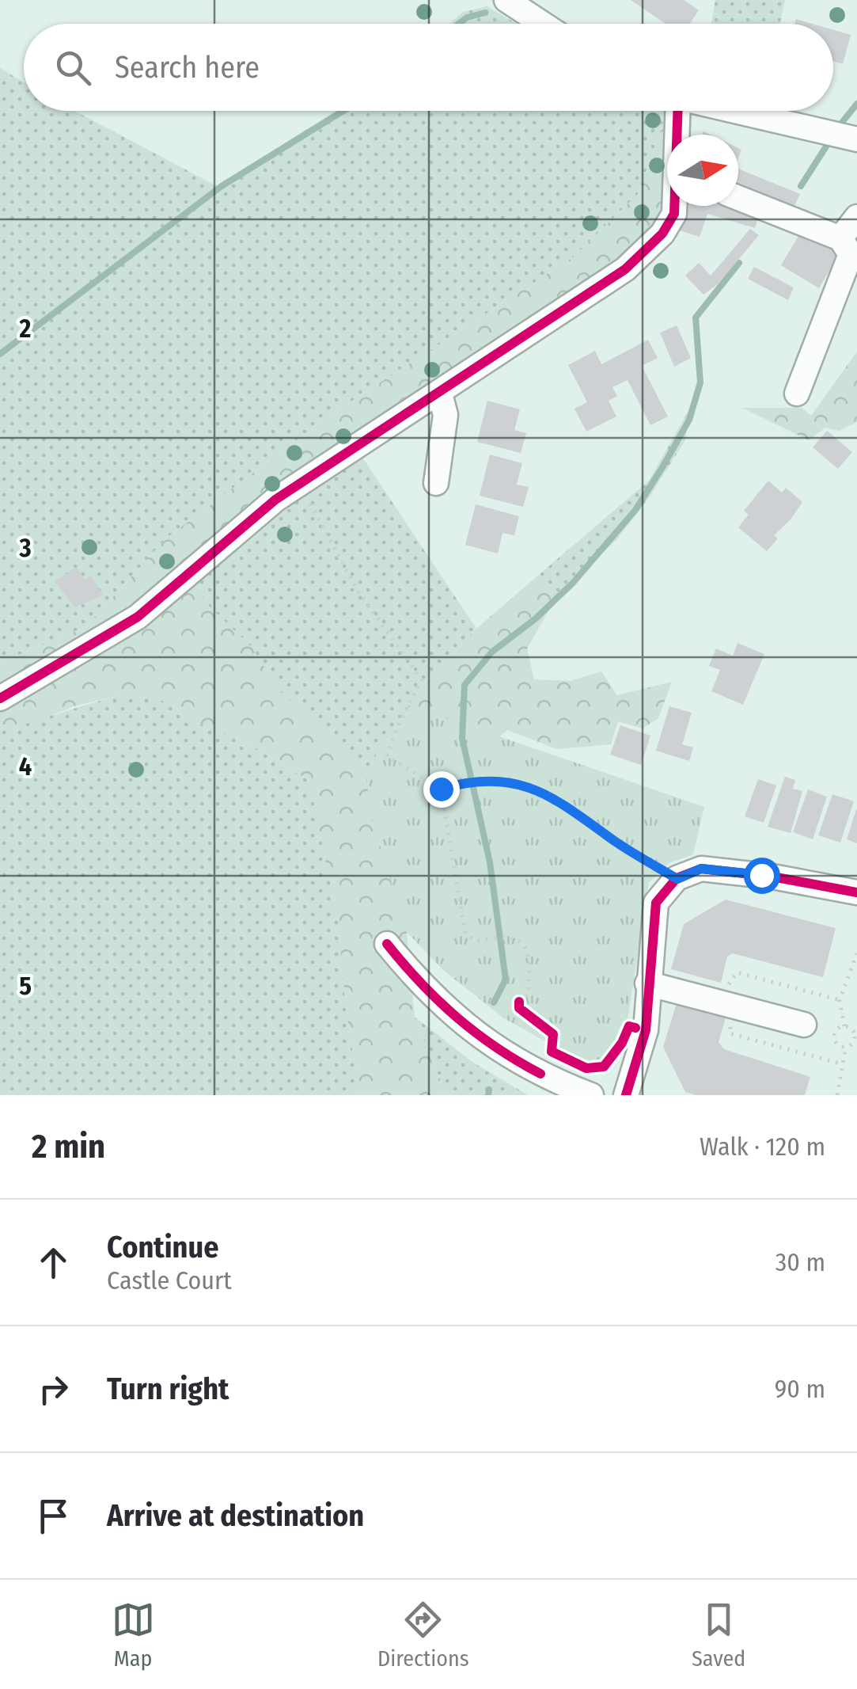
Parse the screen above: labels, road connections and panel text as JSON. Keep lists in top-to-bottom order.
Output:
{
  "north": "right",
  "page": {
    "search": "Search here",
    "heading": ["2 min", "Walk · 120 m"],
    "list": [
      ["Continue", "Castle Court", "30 m"],
      ["Turn right", "90 m"],
      "Arrive at destination"
    ],
    "nav": ["Map", "Directions", "Saved"]
  },
  "grid": {
    "rows": [
      "2",
      "3",
      "4",
      "5"
    ]
  }
}
